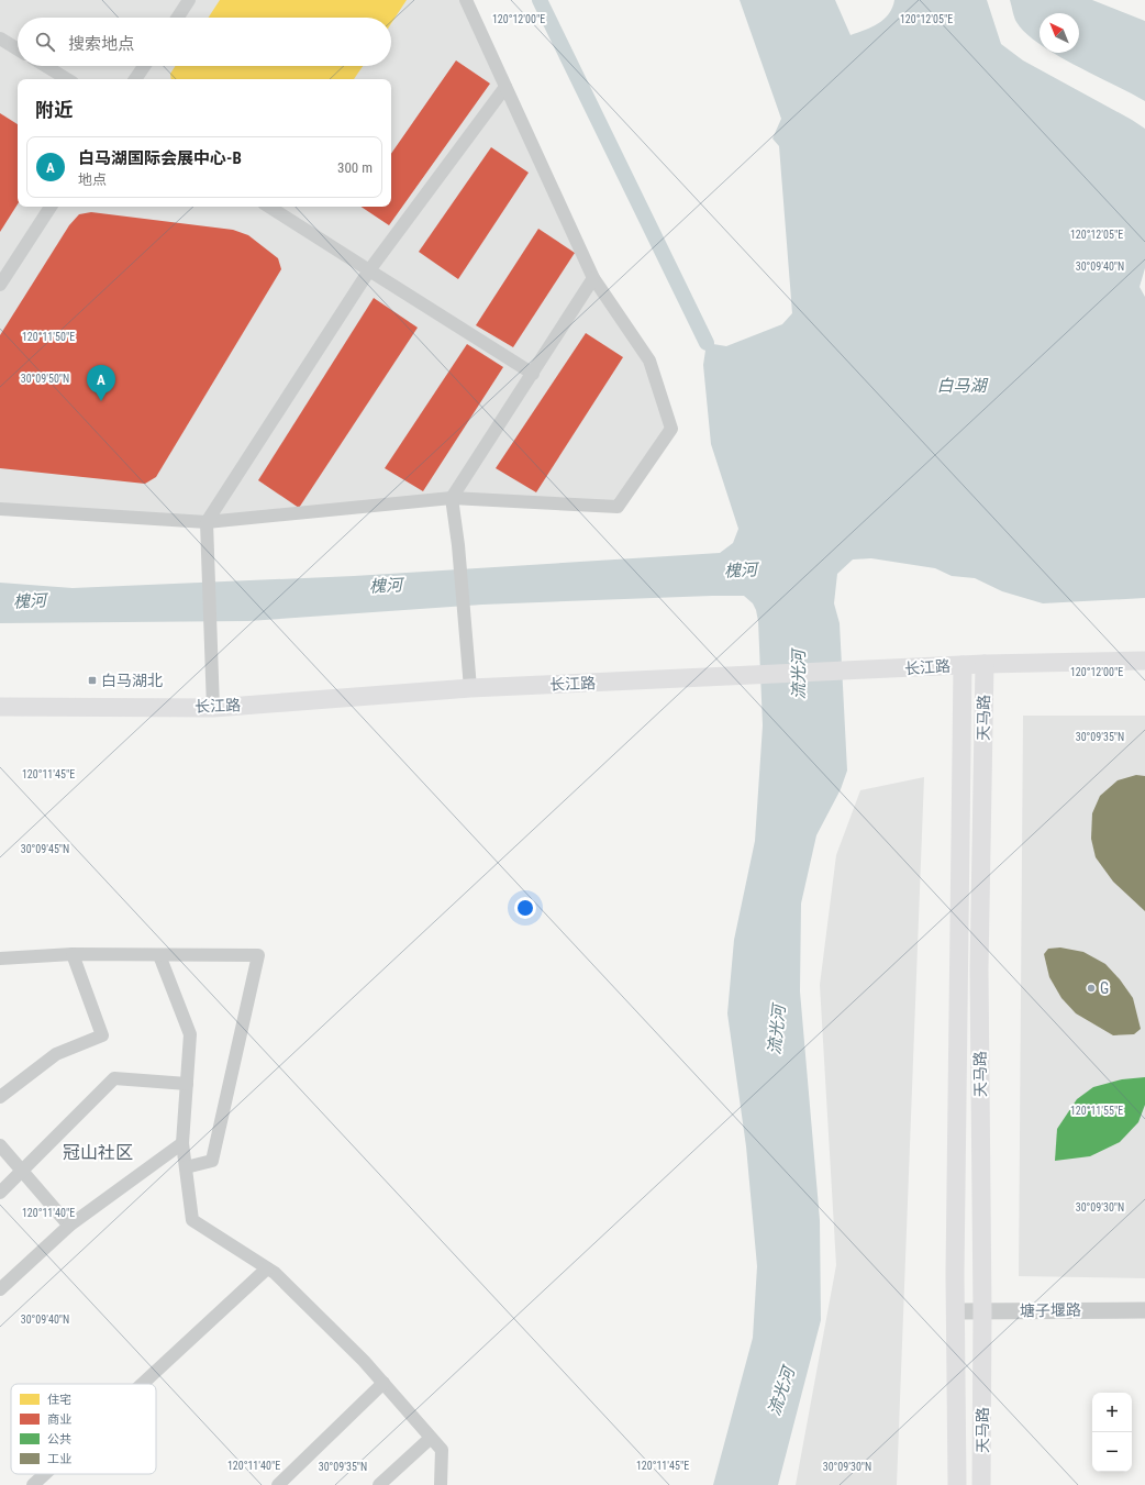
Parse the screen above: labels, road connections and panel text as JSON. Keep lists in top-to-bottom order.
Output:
{
  "streets": {
    "main road": ["长江路", "天马路"],
    "street": ["塘子堰路"]
  },
  "crossings": [
    ["长江路", "天马路"],
    ["天马路", "塘子堰路"]
  ],
  "districts": ["冠山社区"],
  "water": ["白马湖", "槐河", "流光河"],
  "places": {
    "transit": ["白马湖北"],
    "other": ["G"]
  },
  "legend": [
    "住宅",
    "商业",
    "公共",
    "工业"
  ],
  "north": "top left",
  "page": {
    "search": "搜索地点",
    "heading": "附近",
    "list": [
      {
        "mark": "A",
        "name": "白马湖国际会展中心-B",
        "note": "地点",
        "value": "300 m"
      }
    ],
    "pins": "A",
    "map_buttons": ["+", "−"]
  },
  "coordinates": [
    "120°12'00\"E",
    "120°12'05\"E",
    "30°09'40\"N",
    "120°11'50\"E",
    "30°09'50\"N",
    "30°09'35\"N",
    "120°11'45\"E",
    "30°09'45\"N",
    "120°11'55\"E",
    "30°09'30\"N",
    "120°11'40\"E"
  ]
}
